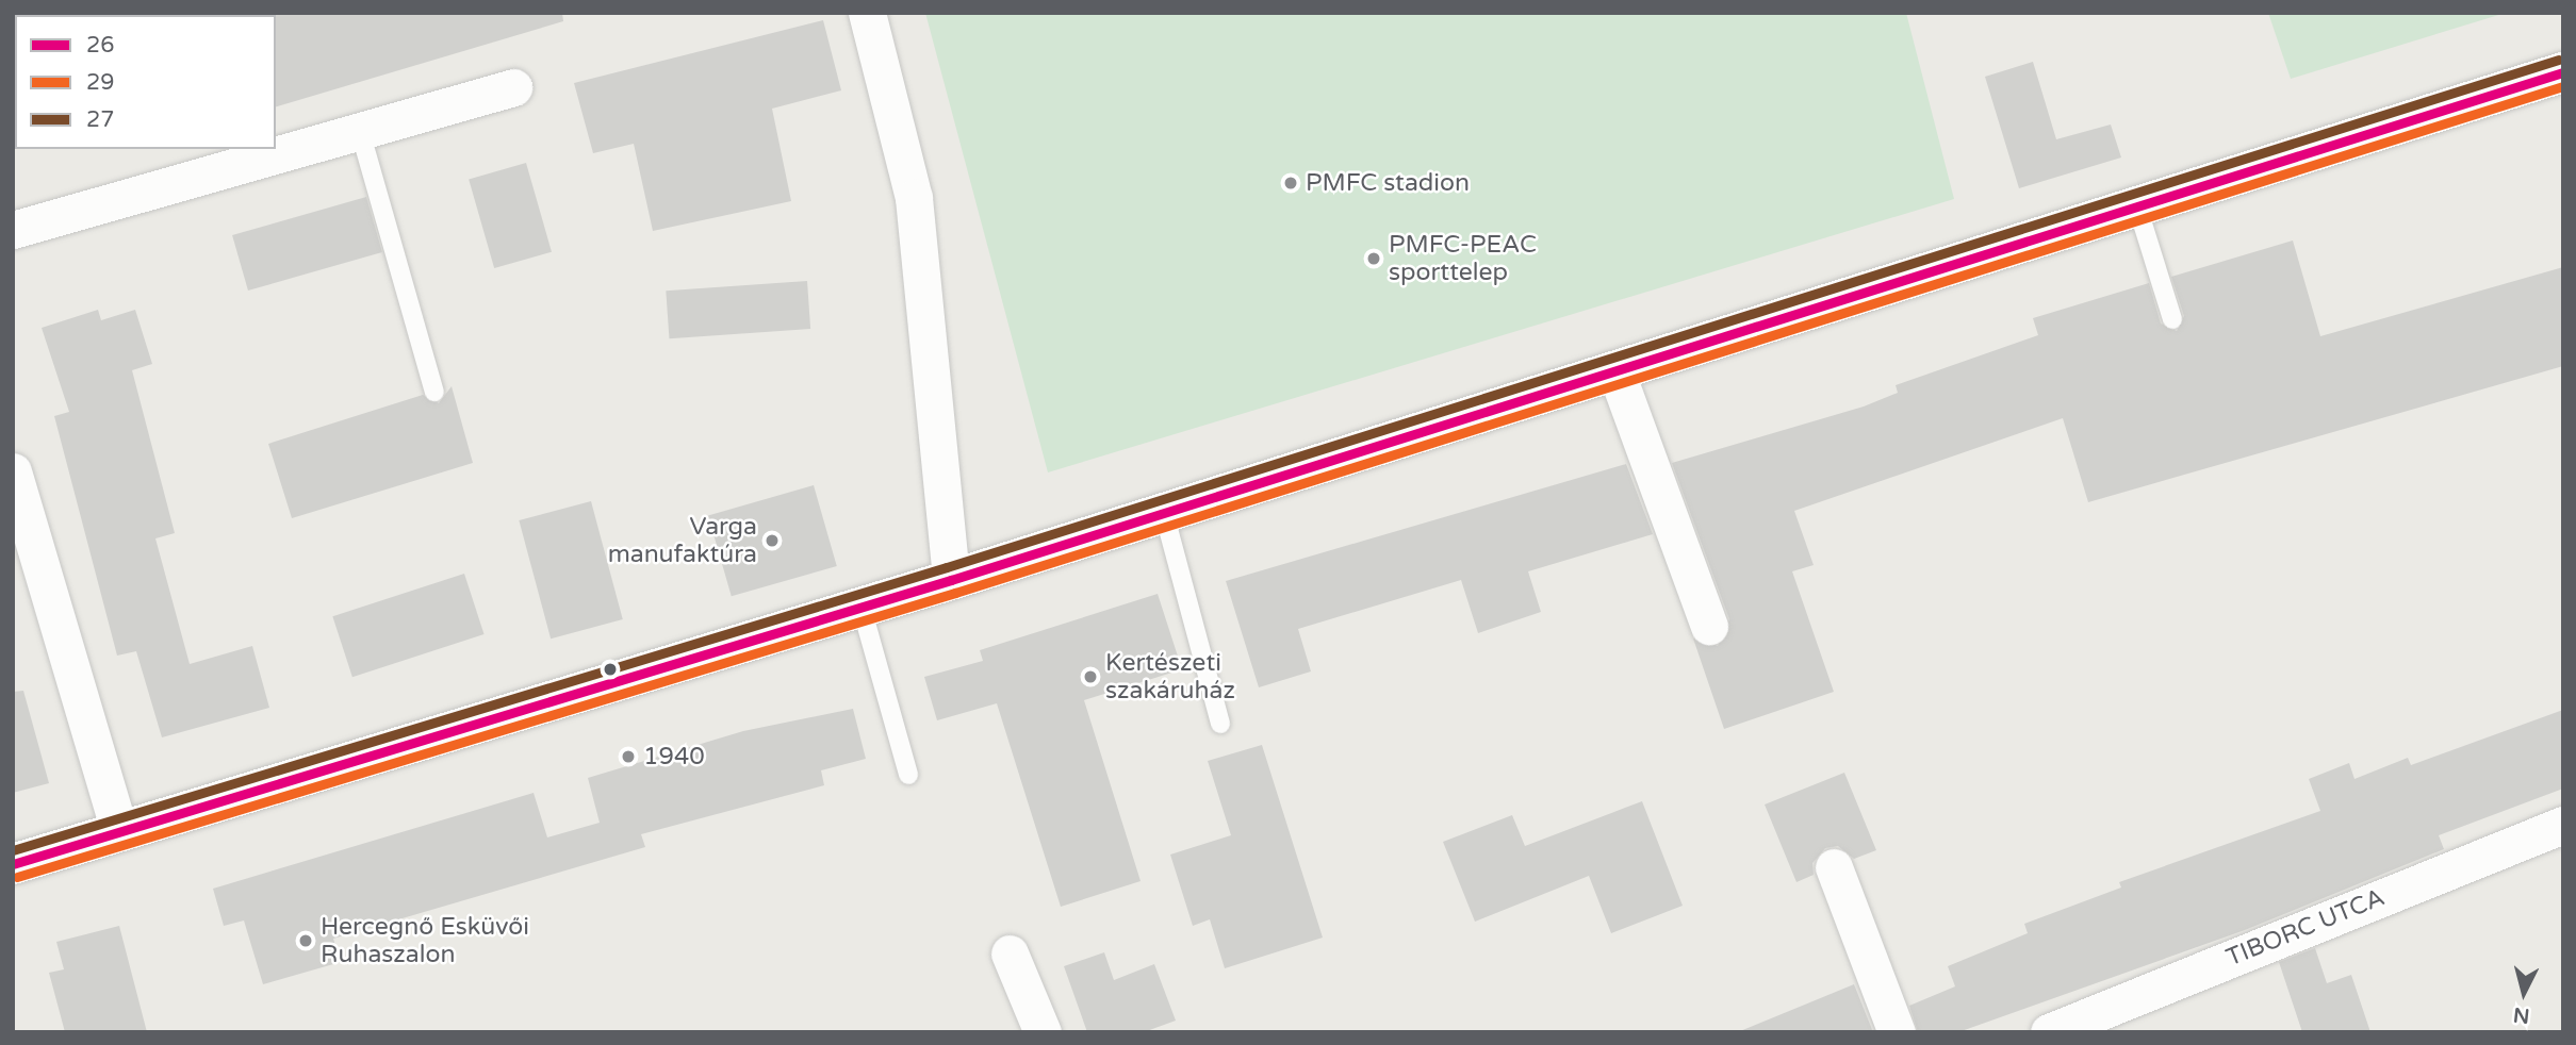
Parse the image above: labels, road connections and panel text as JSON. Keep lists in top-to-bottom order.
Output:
{
  "streets": {
    "street": ["TIBORC UTCA"]
  },
  "places": [
    "PMFC stadion",
    "PMFC-PEAC sporttelep",
    "Varga manufaktúra",
    "Kertészeti szakáruház",
    "1940",
    "Hercegnő Esküvői Ruhaszalon"
  ],
  "lines": ["transit line 27", "transit line 26", "transit line 29"],
  "legend": ["26", "29", "27"],
  "north": "bottom"
}
